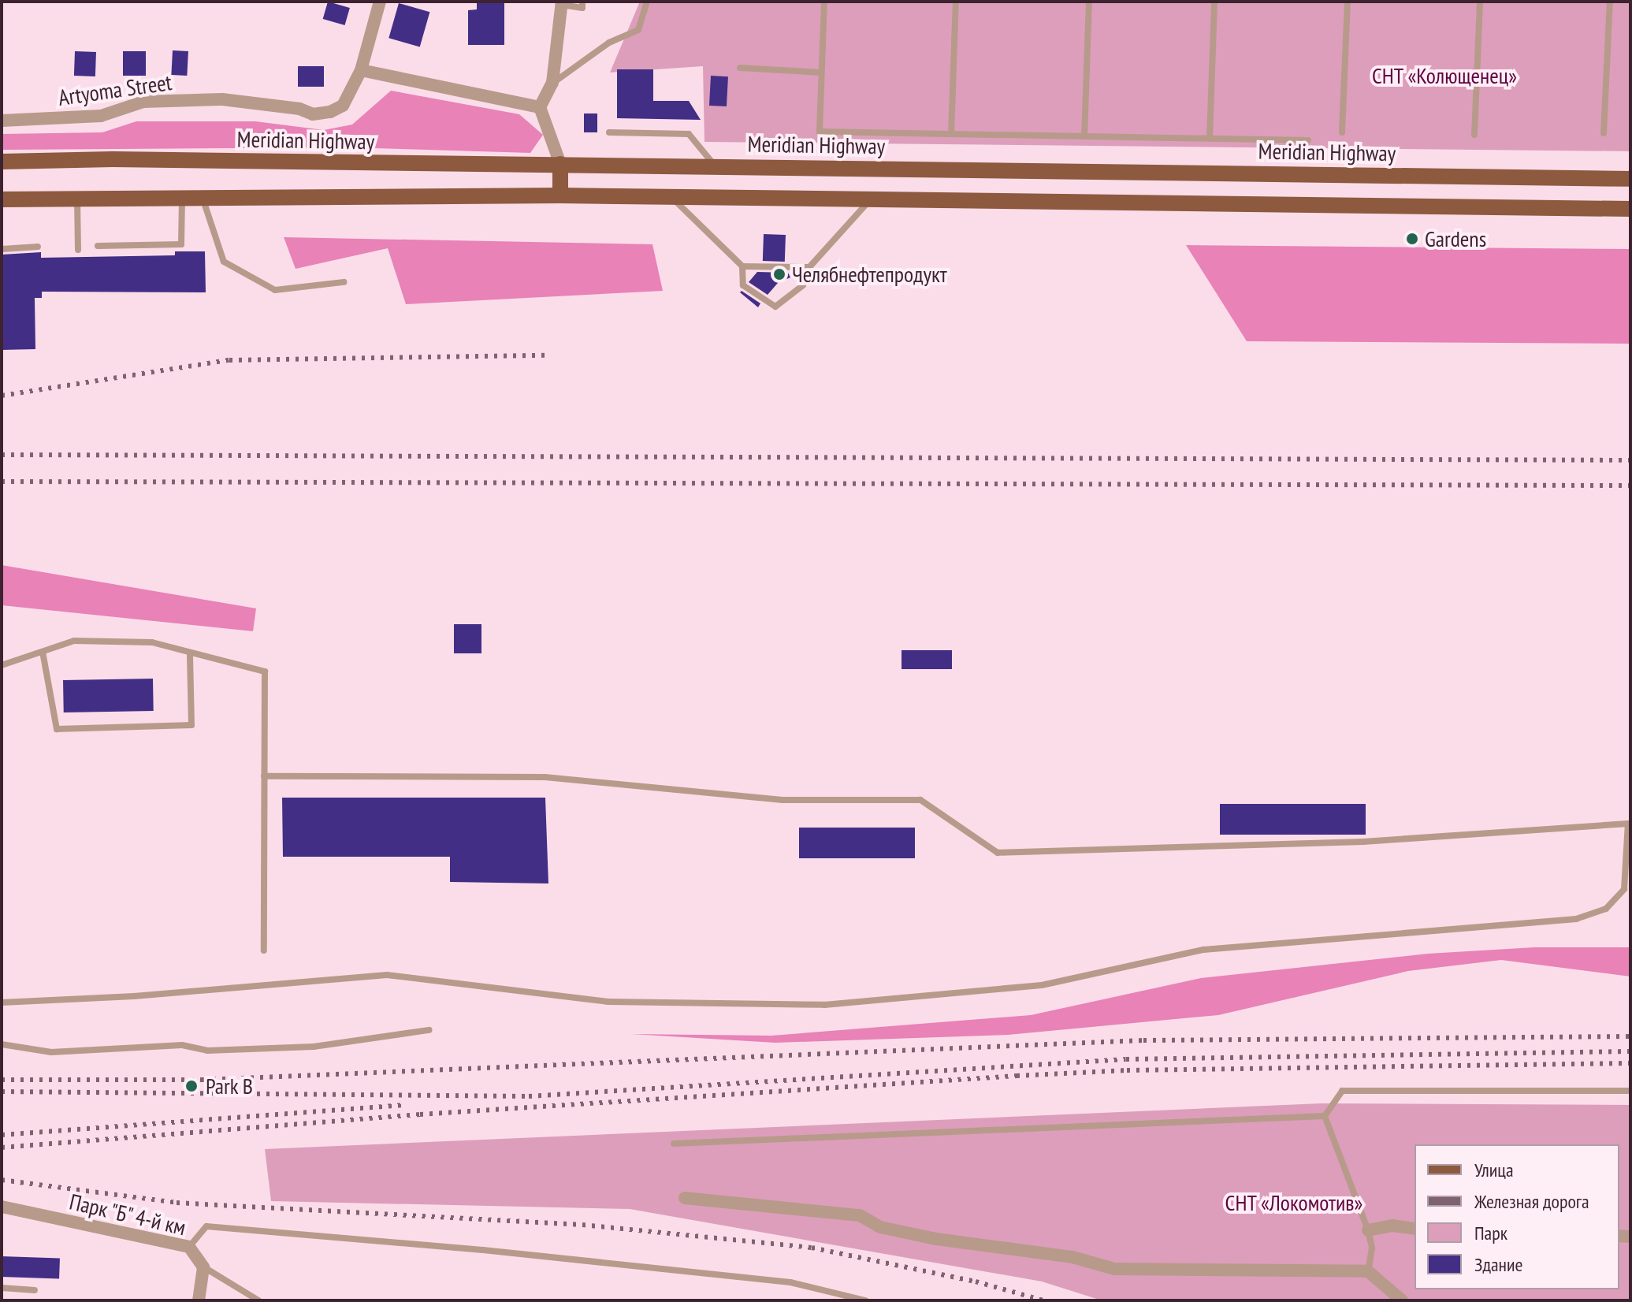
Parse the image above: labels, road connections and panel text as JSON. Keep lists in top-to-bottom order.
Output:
{
  "streets": {
    "main road": ["Meridian Highway"],
    "street": ["Artyoma Street", "Парк \"Б\" 4-й км"]
  },
  "parks": ["СНТ «Колющенец»", "СНТ «Локомотив»"],
  "places": ["Gardens", "Челябнефтепродукт", "Park B"],
  "legend": [
    "Улица",
    "Железная дорога",
    "Парк",
    "Здание"
  ]
}
